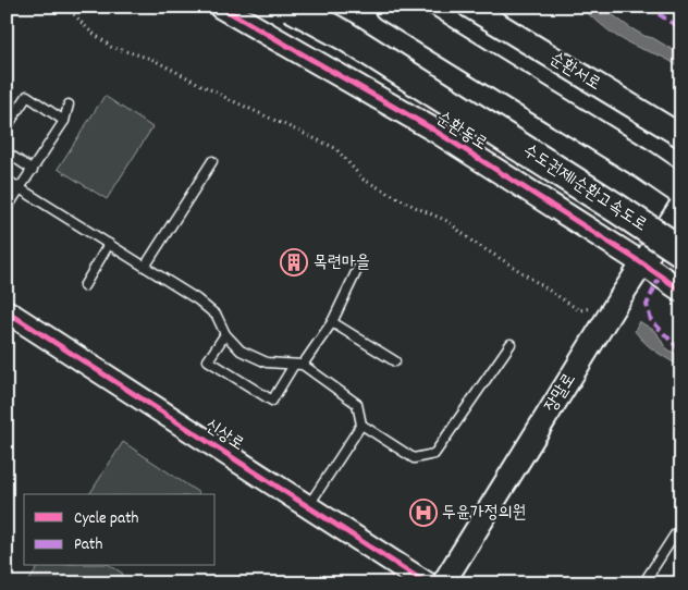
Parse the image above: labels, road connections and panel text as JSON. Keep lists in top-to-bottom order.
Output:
{
  "streets": {
    "highway": ["수도권제1순환고속도로"],
    "street": [
      "순환서로",
      "순환동로",
      "장말로",
      "신상로"
    ]
  },
  "crossings": [
    ["순환동로", "장말로"]
  ],
  "places": {
    "building": ["목련마을"],
    "hospital": ["두윤가정의원"]
  },
  "legend": ["Cycle path", "Path"]
}
